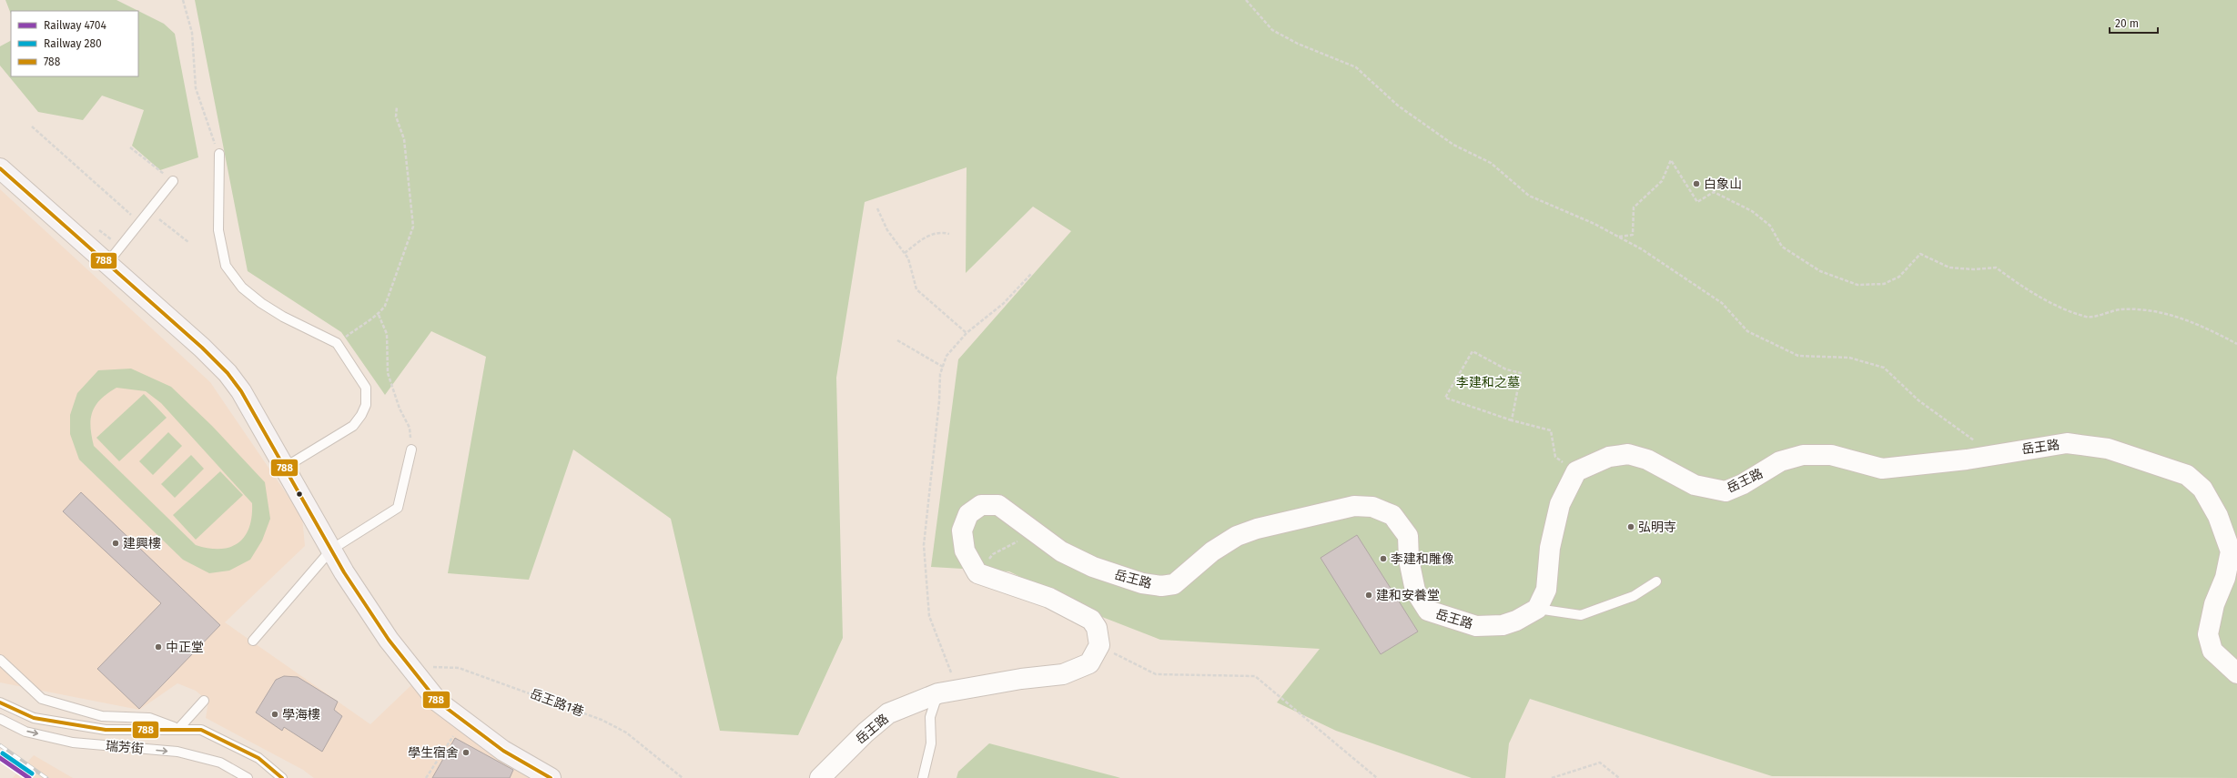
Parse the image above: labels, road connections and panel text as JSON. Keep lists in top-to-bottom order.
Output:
{
  "streets": {
    "street": ["岳王路"],
    "lane": ["瑞芳街"],
    "path": ["岳王路1巷"]
  },
  "parks": ["李建和之墓"],
  "places": [
    "白象山",
    "弘明寺",
    "建興樓",
    "李建和雕像",
    "建和安養堂",
    "中正堂",
    "學海樓",
    "學生宿舍"
  ],
  "lines": ["transit line 788", "rail line 280", "rail line 4704"],
  "legend": ["Railway 4704", "Railway 280", "788"],
  "scale_bar": "20 m"
}
